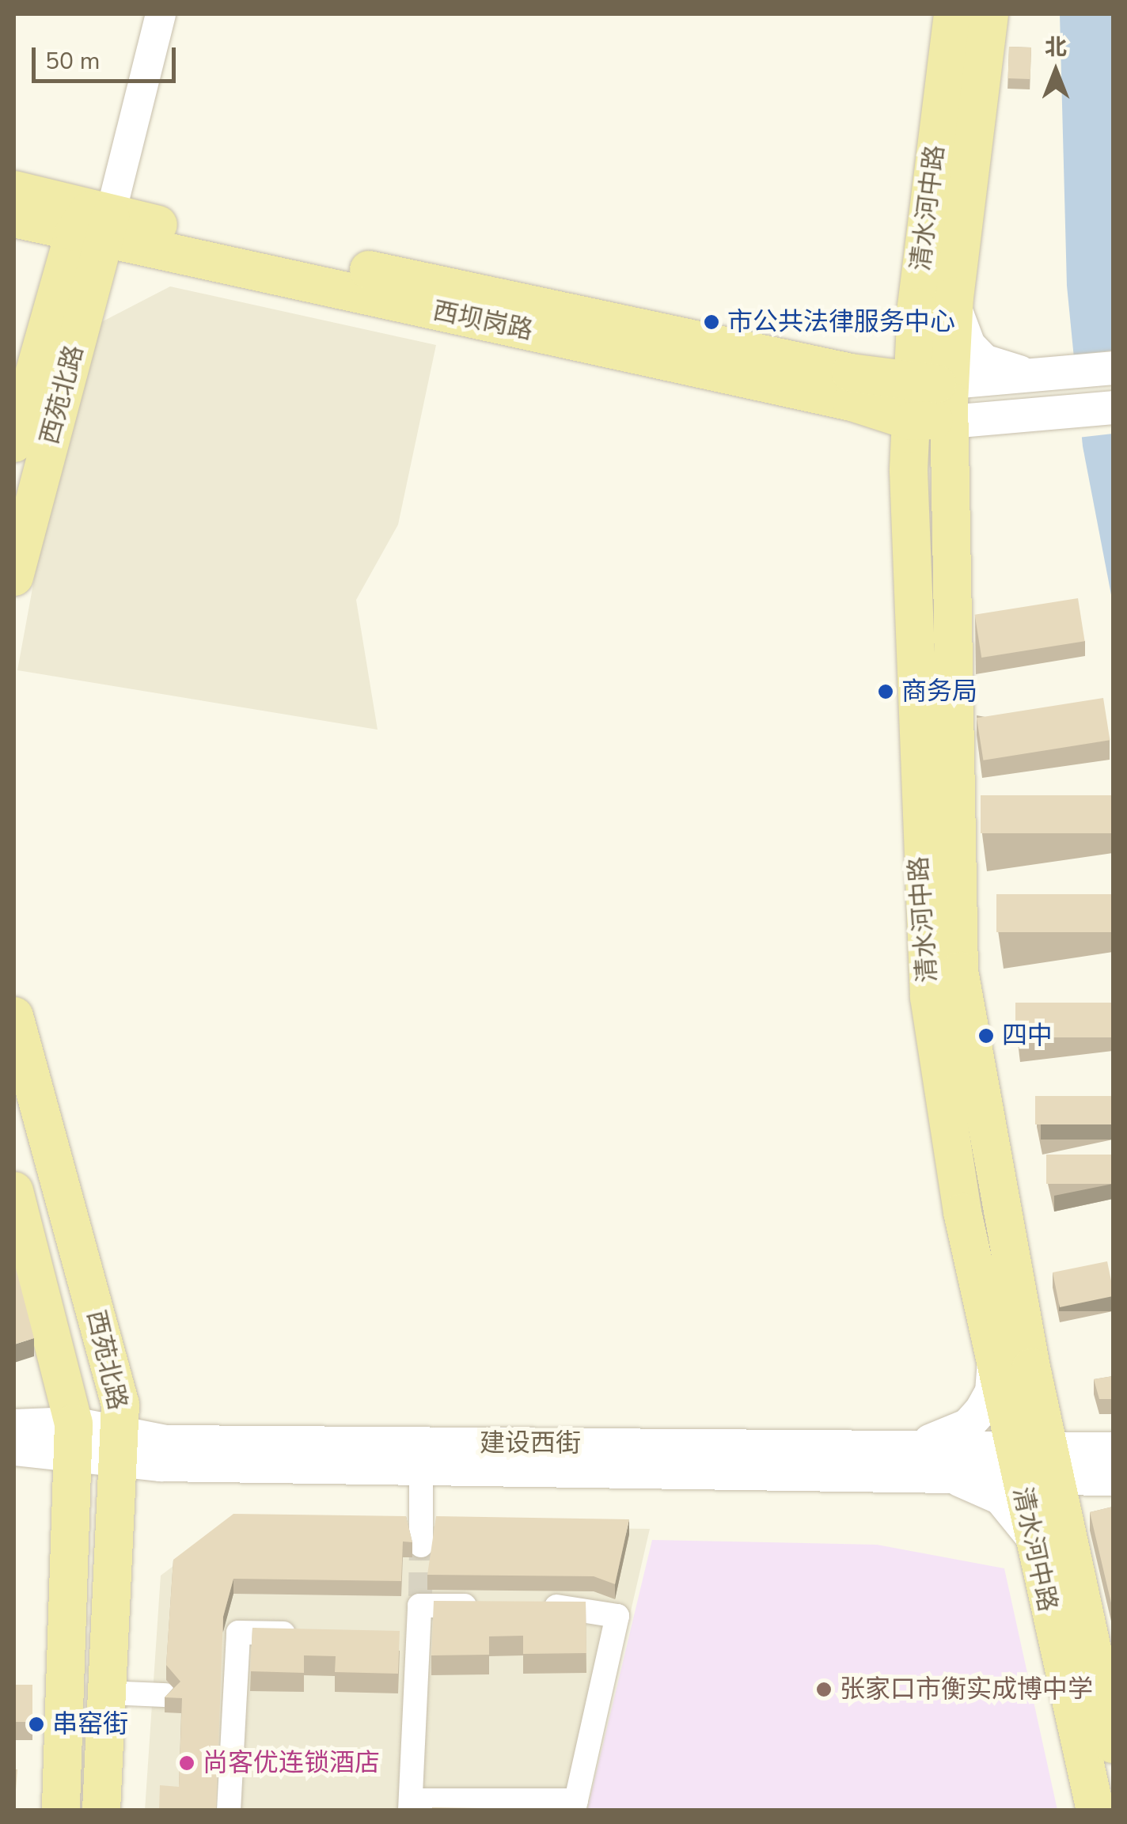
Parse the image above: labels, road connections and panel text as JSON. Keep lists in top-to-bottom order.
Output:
{
  "streets": {
    "main road": [
      "清水河中路",
      "西坝岗路",
      "西苑北路",
      "建设西街"
    ]
  },
  "crossings": [
    ["清水河中路", "西坝岗路"],
    ["清水河中路", "建设西街"],
    ["西坝岗路", "西苑北路"],
    ["西苑北路", "建设西街"]
  ],
  "places": [
    "市公共法律服务中心",
    "商务局",
    "四中",
    "张家口市衡实成博中学",
    "串窑街",
    "尚客优连锁酒店"
  ],
  "scale_bar": "50 m",
  "north": "top"
}
